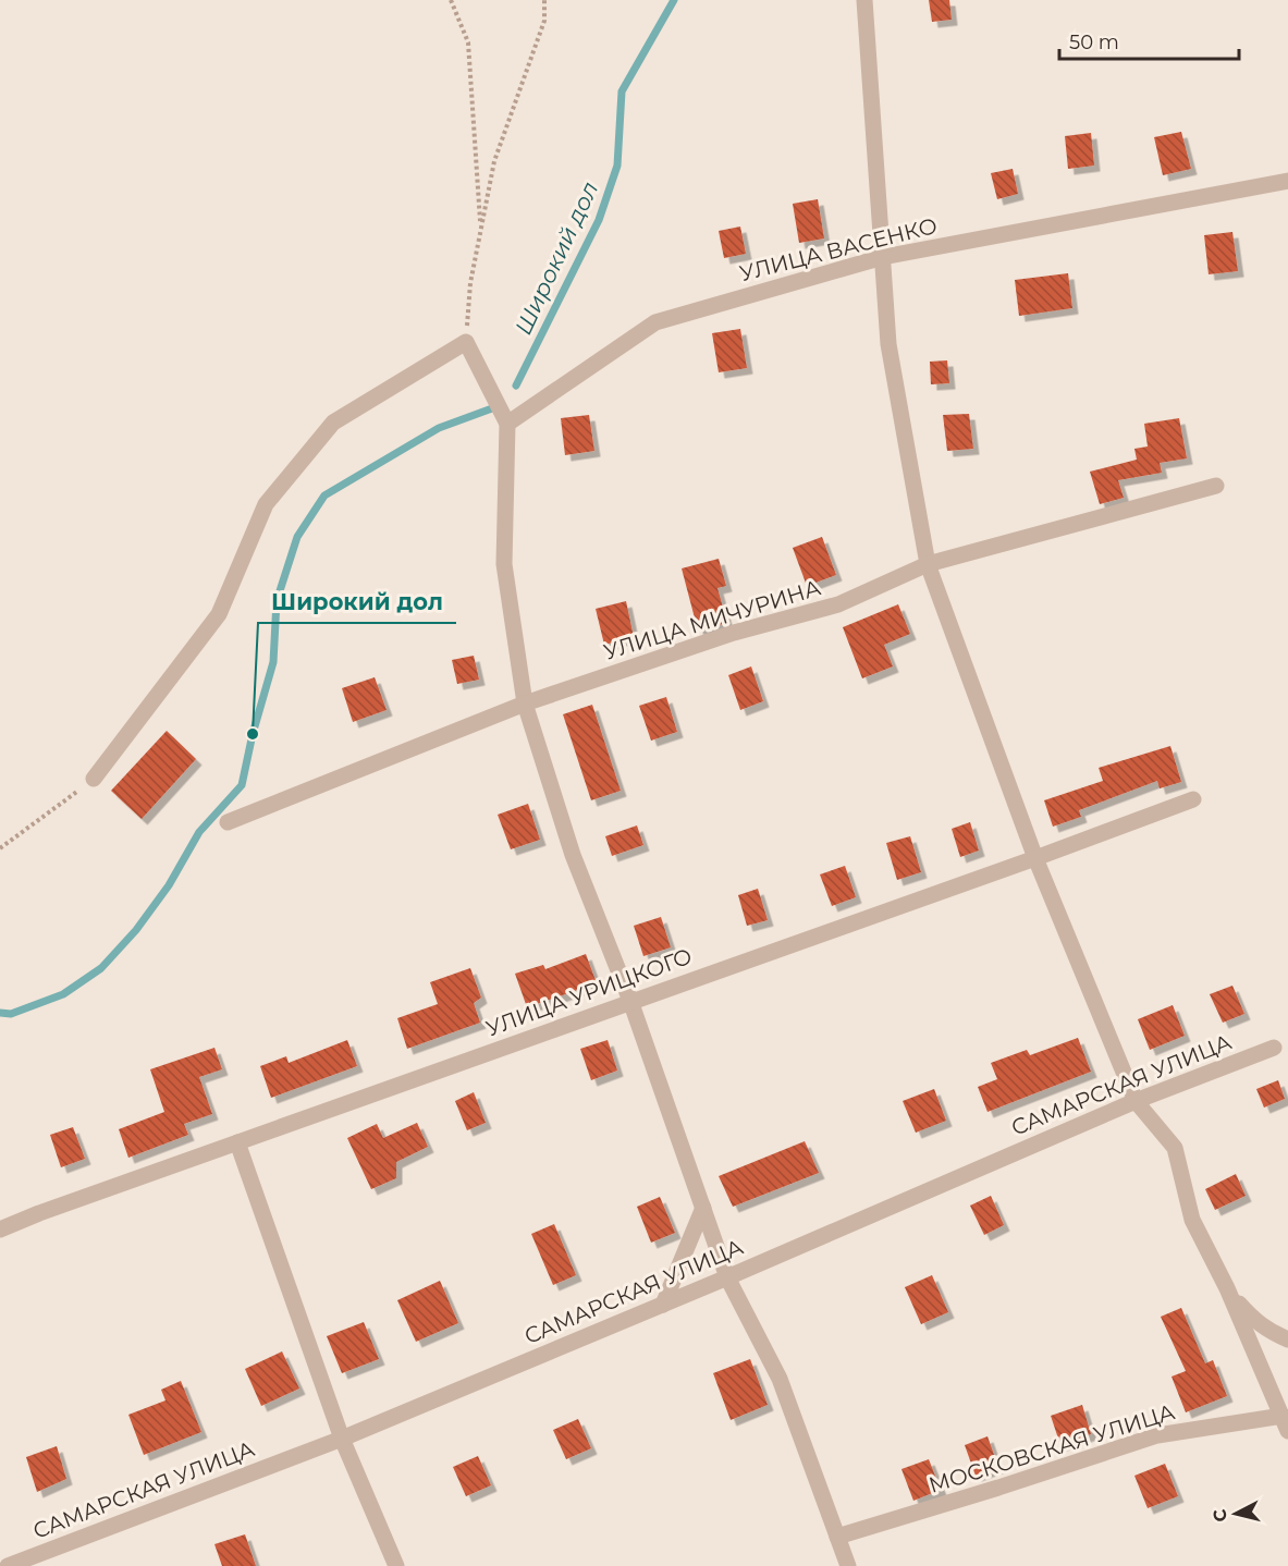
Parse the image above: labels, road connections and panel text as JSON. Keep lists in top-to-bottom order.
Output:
{
  "streets": {
    "street": [
      "УЛИЦА ВАСЕНКО",
      "УЛИЦА МИЧУРИНА",
      "УЛИЦА УРИЦКОГО",
      "САМАРСКАЯ УЛИЦА",
      "МОСКОВСКАЯ УЛИЦА"
    ]
  },
  "water": ["Широкий дол"],
  "places": ["Широкий дол"],
  "scale_bar": "50 m",
  "north": "left"
}
